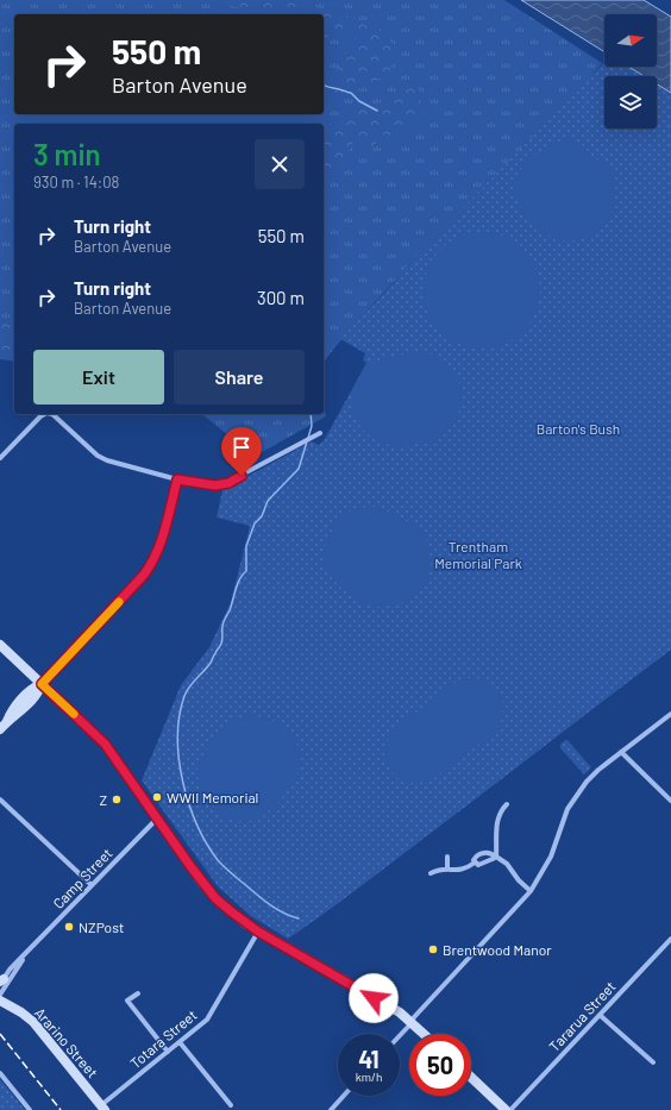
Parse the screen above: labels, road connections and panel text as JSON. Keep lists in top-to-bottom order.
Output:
{
  "streets": {
    "main road": ["Ararino Street"],
    "street": ["Camp Street", "Tararua Street", "Totara Street"]
  },
  "crossings": [
    ["Totara Street", "Ararino Street"]
  ],
  "parks": ["Barton's Bush", "Trentham Memorial Park"],
  "places": [
    "WWII Memorial",
    "Z",
    "NZPost",
    "Brentwood Manor"
  ],
  "north": "right",
  "page": {
    "turn": ["550 m", "Barton Avenue"],
    "heading": ["3 min", "930 m · 14:08"],
    "list": [
      {
        "name": "Turn right",
        "note": "Barton Avenue",
        "value": "550 m"
      },
      {
        "name": "Turn right",
        "note": "Barton Avenue",
        "value": "300 m"
      }
    ],
    "buttons": ["Exit", "Share"],
    "speed": "41 km/h",
    "limit": "50"
  }
}
